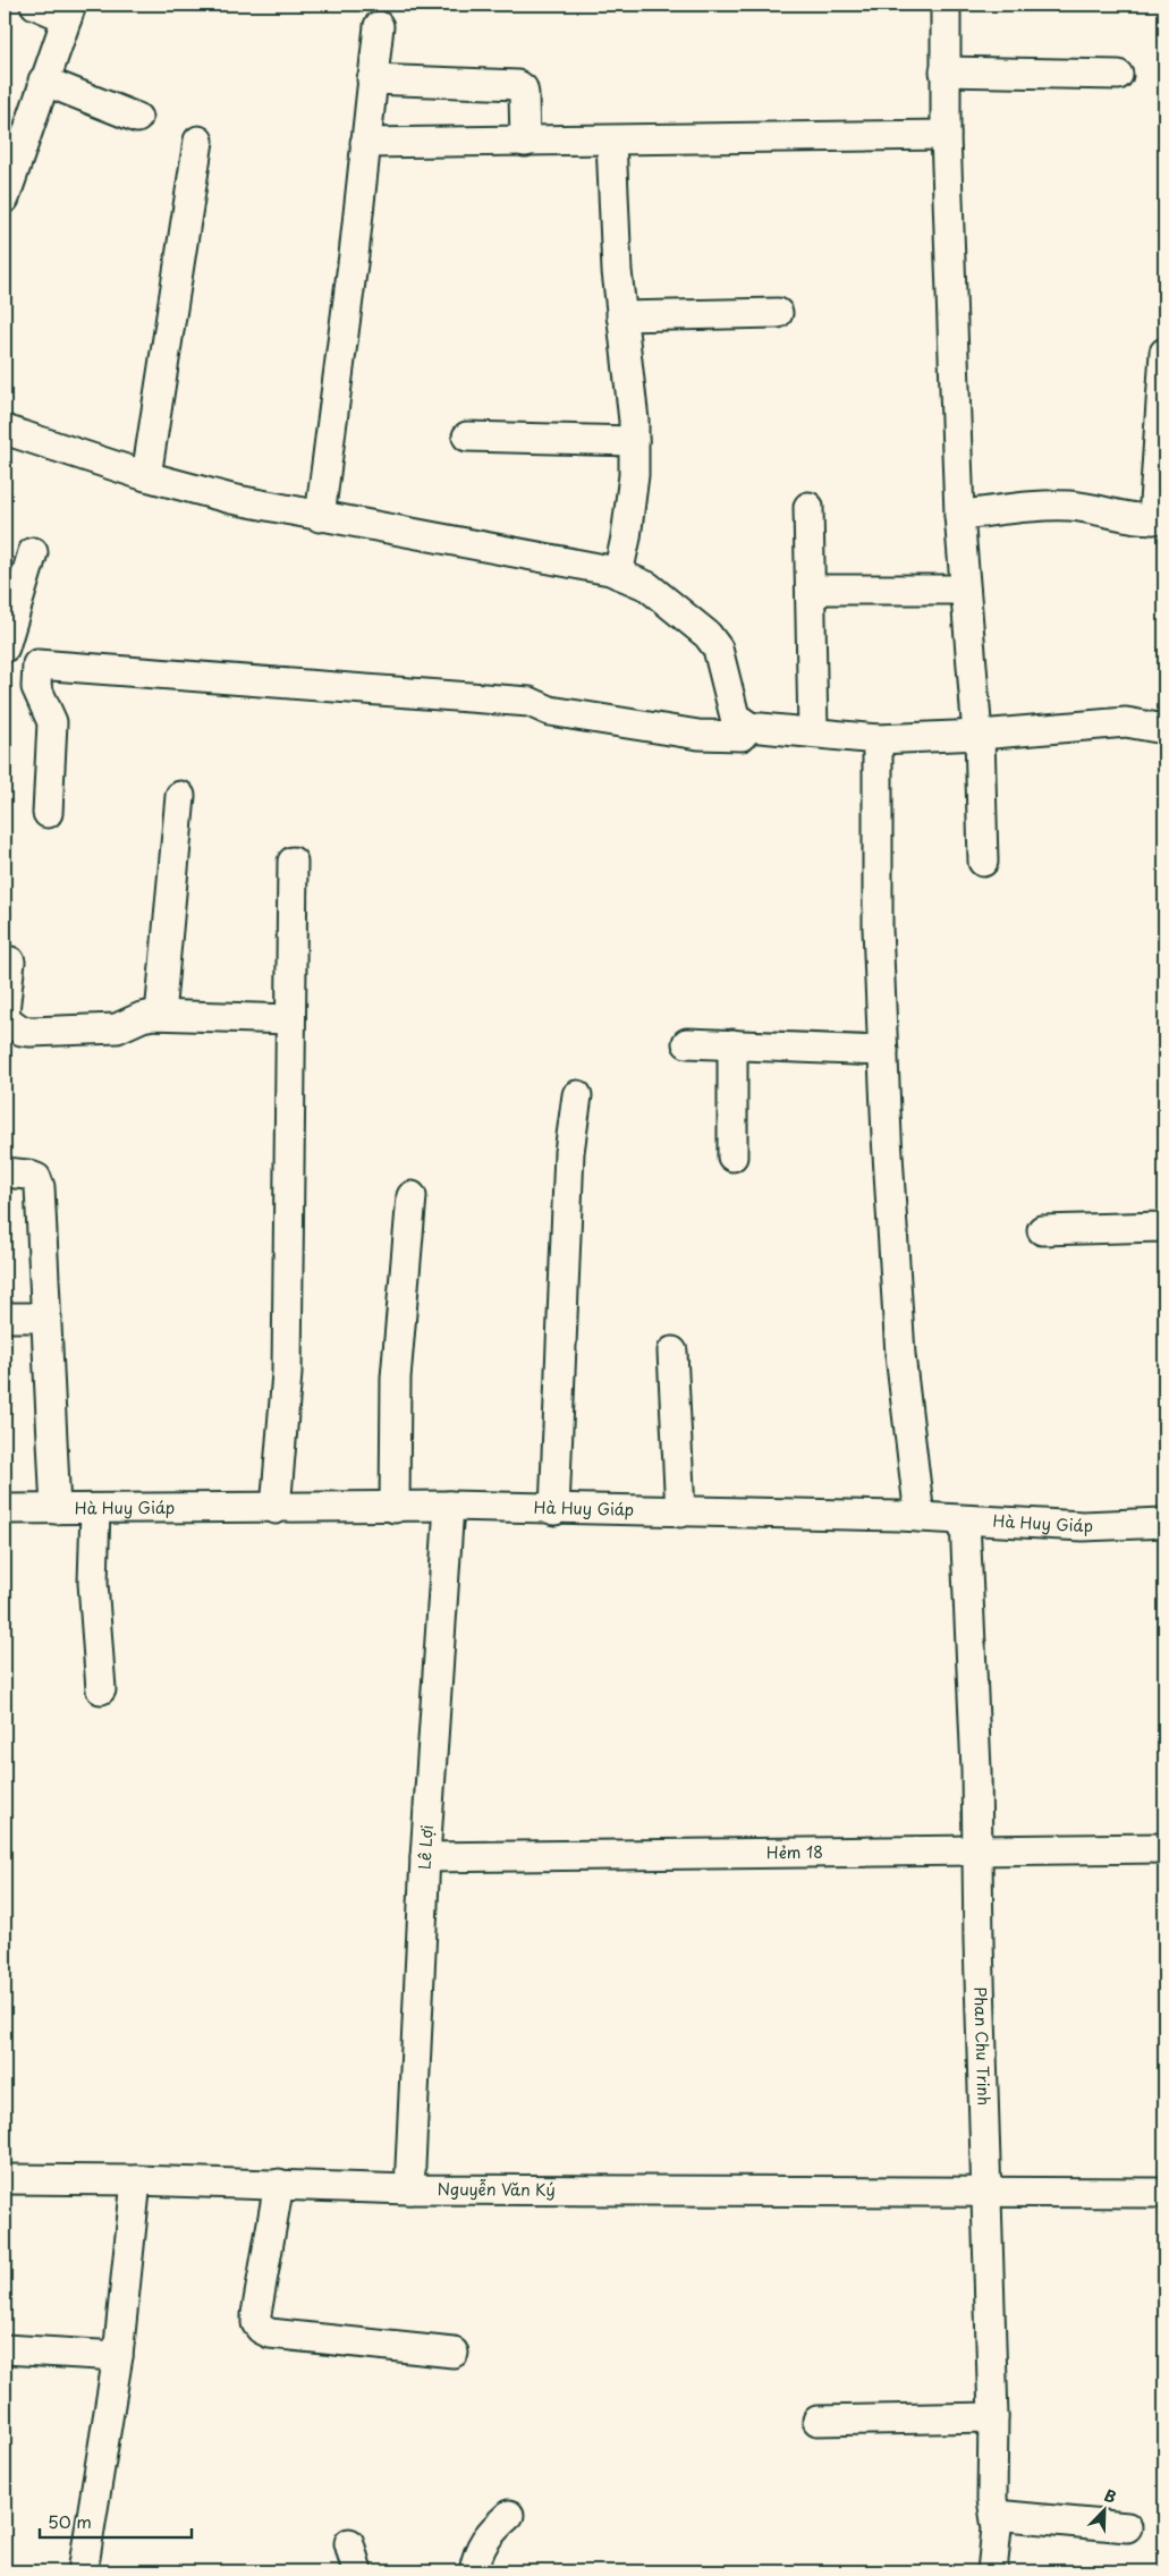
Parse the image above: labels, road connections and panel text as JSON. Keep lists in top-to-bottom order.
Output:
{
  "streets": {
    "street": [
      "Hà Huy Giáp",
      "Lê Lợi",
      "Hẻm 18",
      "Phan Chu Trinh",
      "Nguyễn Văn Ký"
    ]
  },
  "crossings": [
    ["Hà Huy Giáp", "Lê Lợi"],
    ["Hà Huy Giáp", "Phan Chu Trinh"],
    ["Lê Lợi", "Hẻm 18"],
    ["Lê Lợi", "Nguyễn Văn Ký"],
    ["Hẻm 18", "Phan Chu Trinh"],
    ["Phan Chu Trinh", "Nguyễn Văn Ký"]
  ],
  "scale_bar": "50 m",
  "north": "top right"
}
